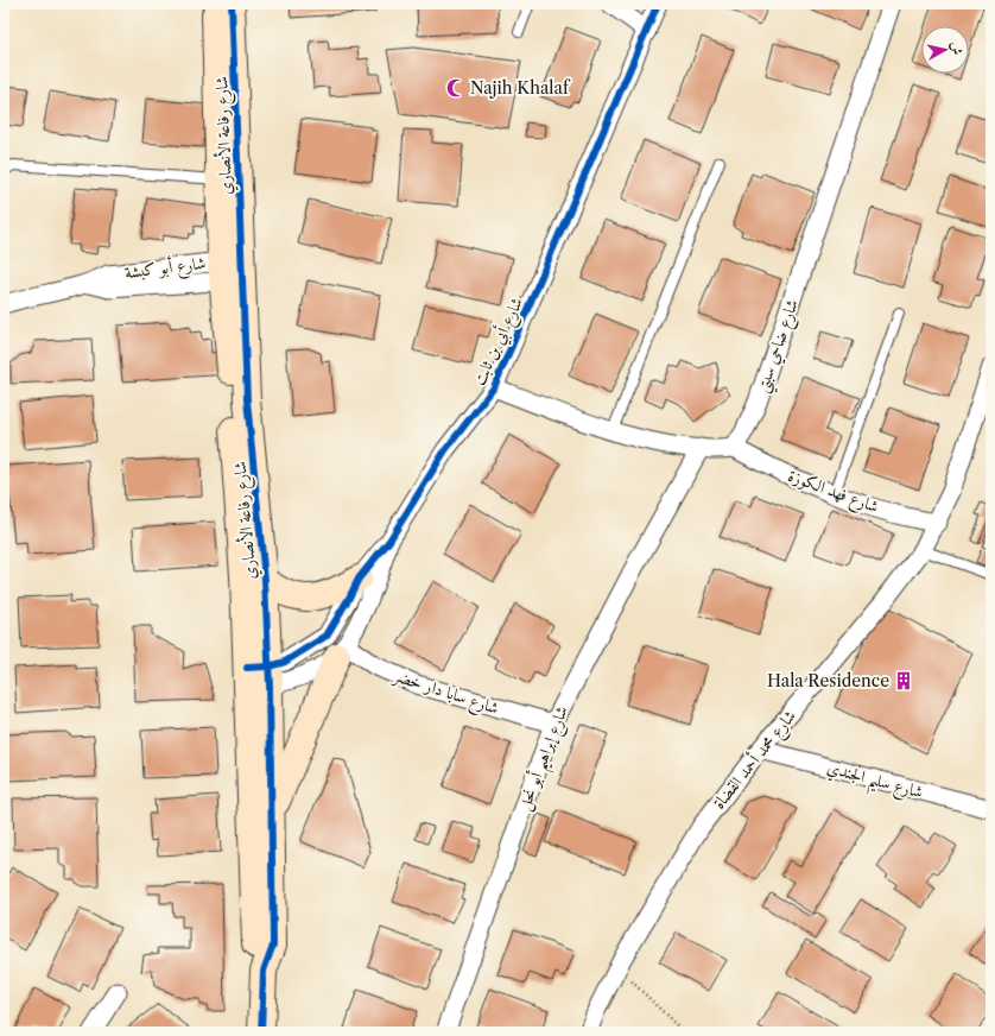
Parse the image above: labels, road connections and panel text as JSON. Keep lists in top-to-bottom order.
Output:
{
  "streets": {
    "street": [
      "شارع رفاعة الأنصاري",
      "شارع أبو كبشة",
      "شارع أبي بن ثابت",
      "شارع ضاحي سبتي",
      "شارع فهد الكوزة",
      "شارع سابا دار خضر",
      "شارع إبراهيم أبو نحل",
      "شارع محمد أحمد القضاة",
      "شارع سليم الجندي"
    ]
  },
  "crossings": [
    ["شارع رفاعة الأنصاري", "شارع أبو كبشة"],
    ["شارع رفاعة الأنصاري", "شارع أبي بن ثابت"],
    ["شارع أبي بن ثابت", "شارع سابا دار خضر"],
    ["شارع ضاحي سبتي", "شارع فهد الكوزة"],
    ["شارع فهد الكوزة", "شارع محمد أحمد القضاة"],
    ["شارع سابا دار خضر", "شارع إبراهيم أبو نحل"],
    ["شارع محمد أحمد القضاة", "شارع سليم الجندي"]
  ],
  "places": {
    "mosque": ["Najih Khalaf"],
    "building": ["Hala Residence"]
  },
  "north": "right"
}
